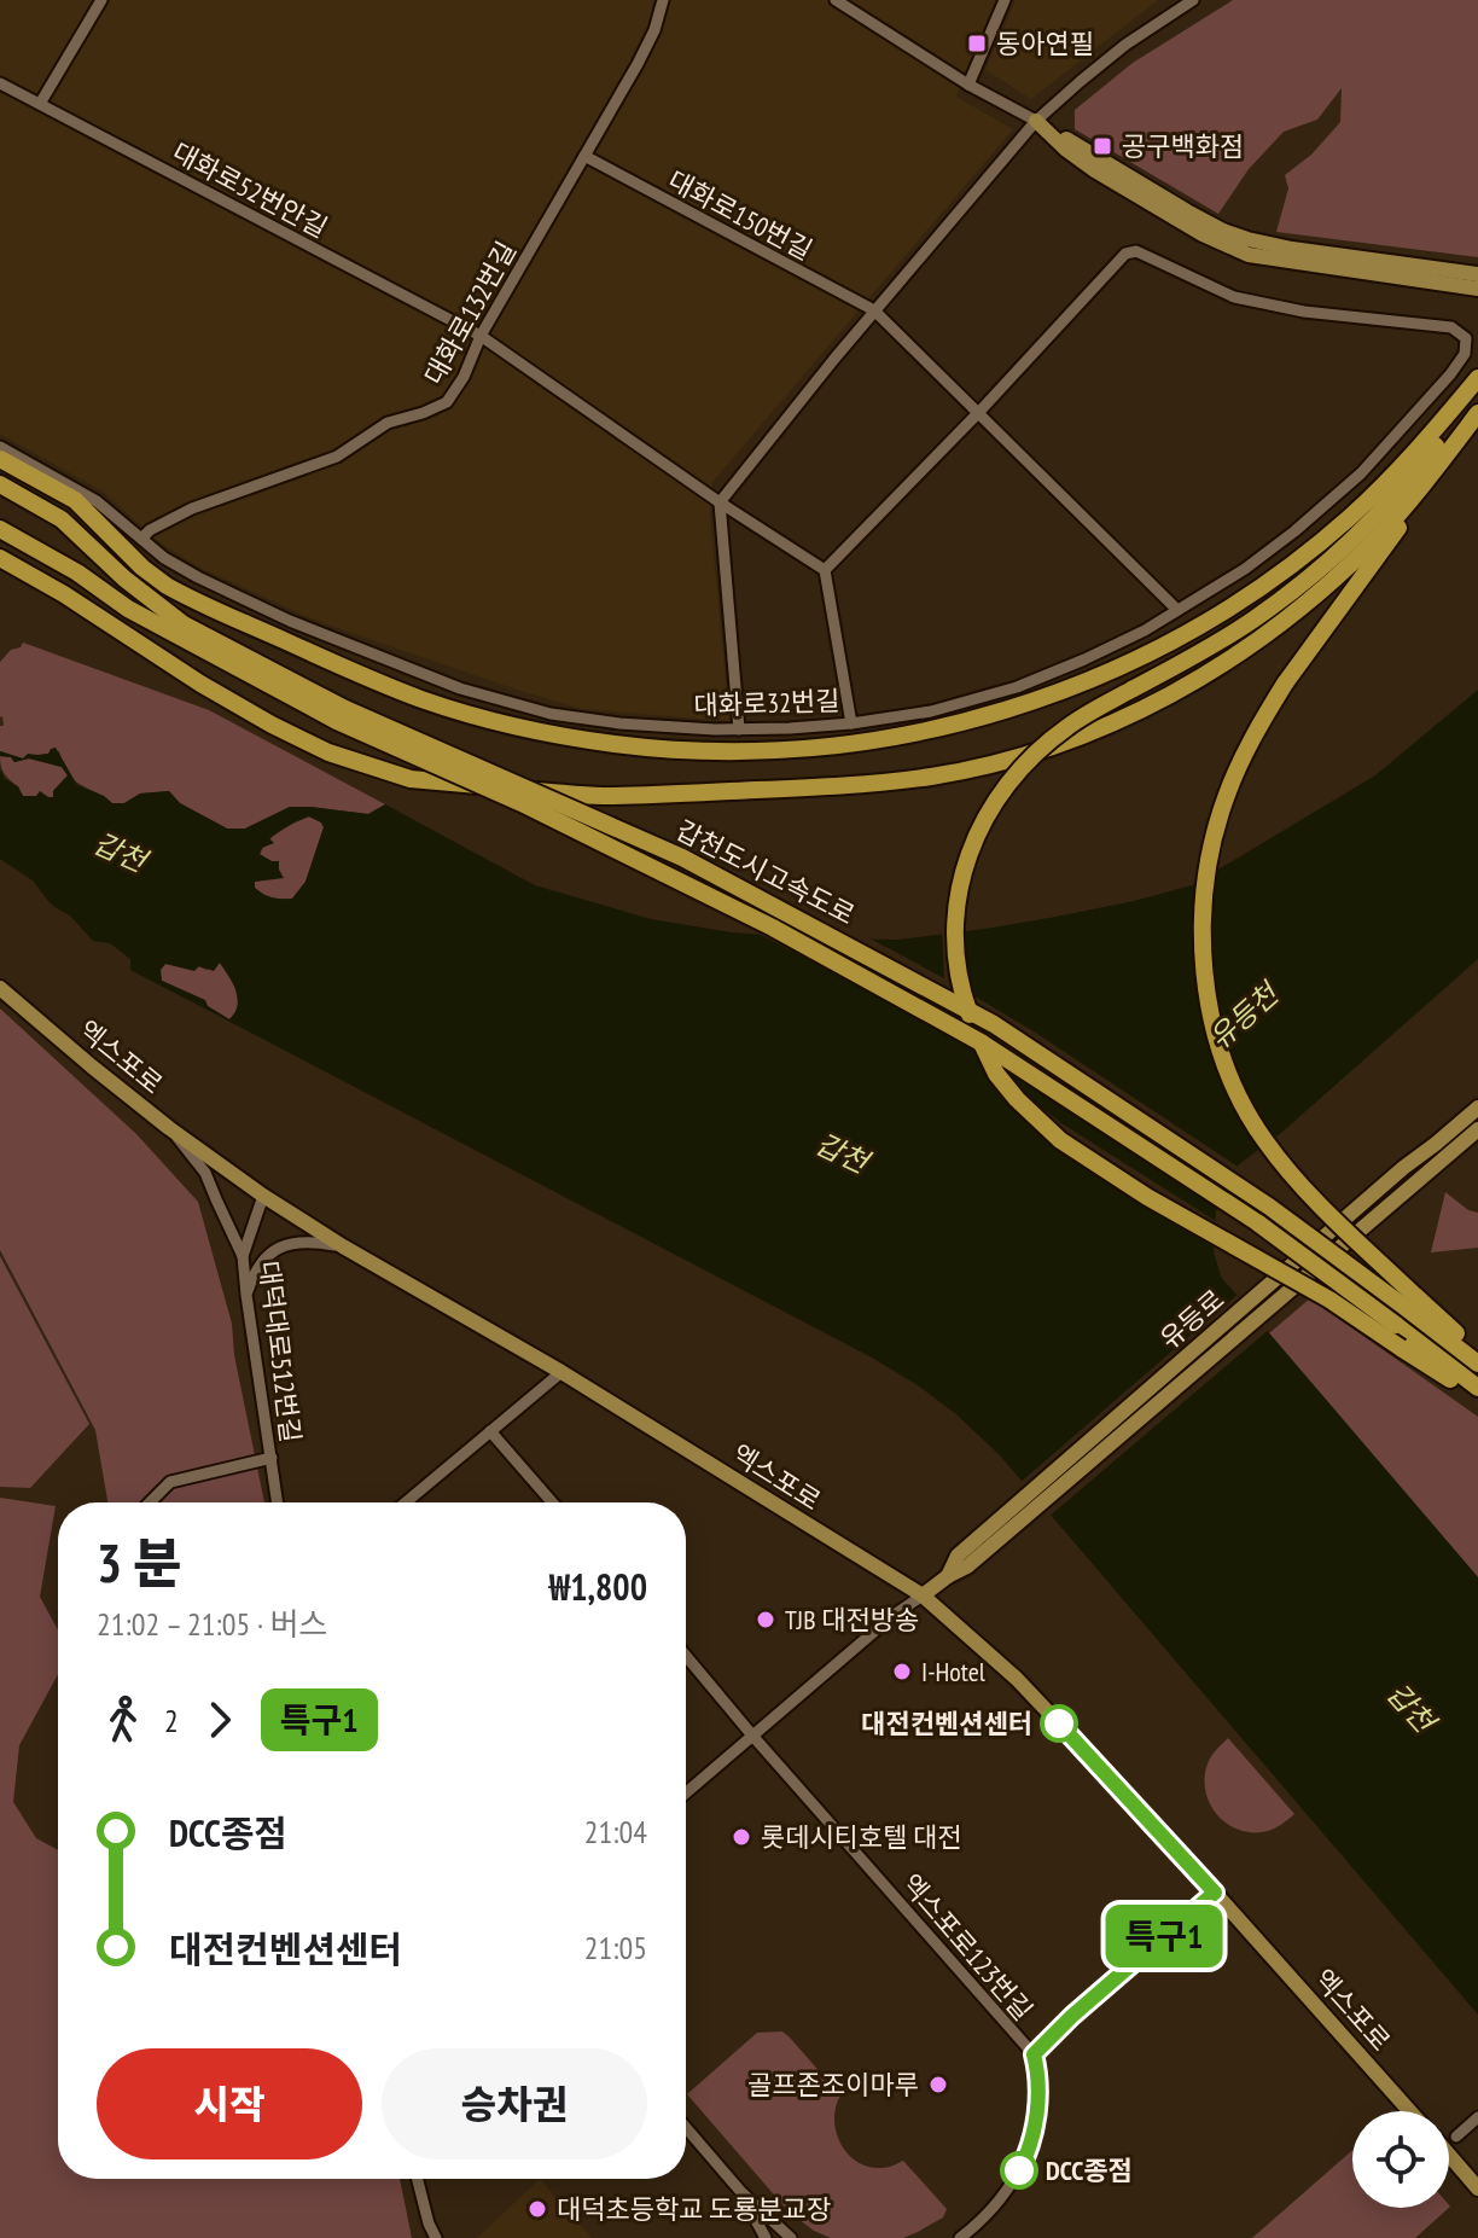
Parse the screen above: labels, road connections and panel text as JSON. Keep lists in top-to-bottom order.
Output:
{
  "streets": {
    "highway": ["갑천도시고속도로"],
    "main road": ["엑스포로", "유등로"],
    "street": [
      "대화로52번안길",
      "대화로150번길",
      "대화로132번길",
      "대화로32번길",
      "대덕대로512번길",
      "엑스포로123번길"
    ]
  },
  "crossings": [
    ["대화로52번안길", "대화로132번길"],
    ["대화로150번길", "대화로132번길"],
    ["대화로150번길", "대화로32번길"],
    ["대화로132번길", "대화로32번길"],
    ["엑스포로", "유등로"],
    ["엑스포로", "대덕대로512번길"]
  ],
  "water": ["갑천", "유등천"],
  "places": {
    "transit": ["동아연필", "공구백화점"],
    "other": [
      "TJB 대전방송",
      "I-Hotel",
      "대전컨벤션센터",
      "롯데시티호텔 대전",
      "골프존조이마루",
      "DCC종점",
      "대덕초등학교 도룡분교장"
    ]
  },
  "lines": ["bus line 특구1"],
  "page": {
    "on_map": "특구1",
    "heading": ["3 분", "21:02 – 21:05 · 버스", "₩1,800"],
    "legs": ["2", "특구1"],
    "list": [
      {
        "name": "DCC종점",
        "value": "21:04"
      },
      {
        "name": "대전컨벤션센터",
        "value": "21:05"
      }
    ],
    "buttons": ["시작", "승차권"]
  }
}
